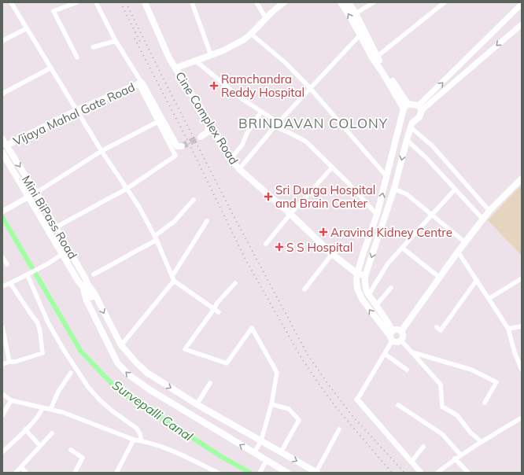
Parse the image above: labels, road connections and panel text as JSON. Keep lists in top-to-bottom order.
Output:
{
  "streets": {
    "main road": ["Vijaya Mahal Gate Road", "Cine Complex Road", "Mini BiPass Road"]
  },
  "crossings": [
    ["Vijaya Mahal Gate Road", "Mini BiPass Road"]
  ],
  "districts": ["BRINDAVAN COLONY"],
  "water": ["Survepalli Canal"],
  "places": {
    "health": [
      "Ramchandra Reddy Hospital",
      "Sri Durga Hospital and Brain Center",
      "Aravind Kidney Centre",
      "S S Hospital"
    ]
  }
}
